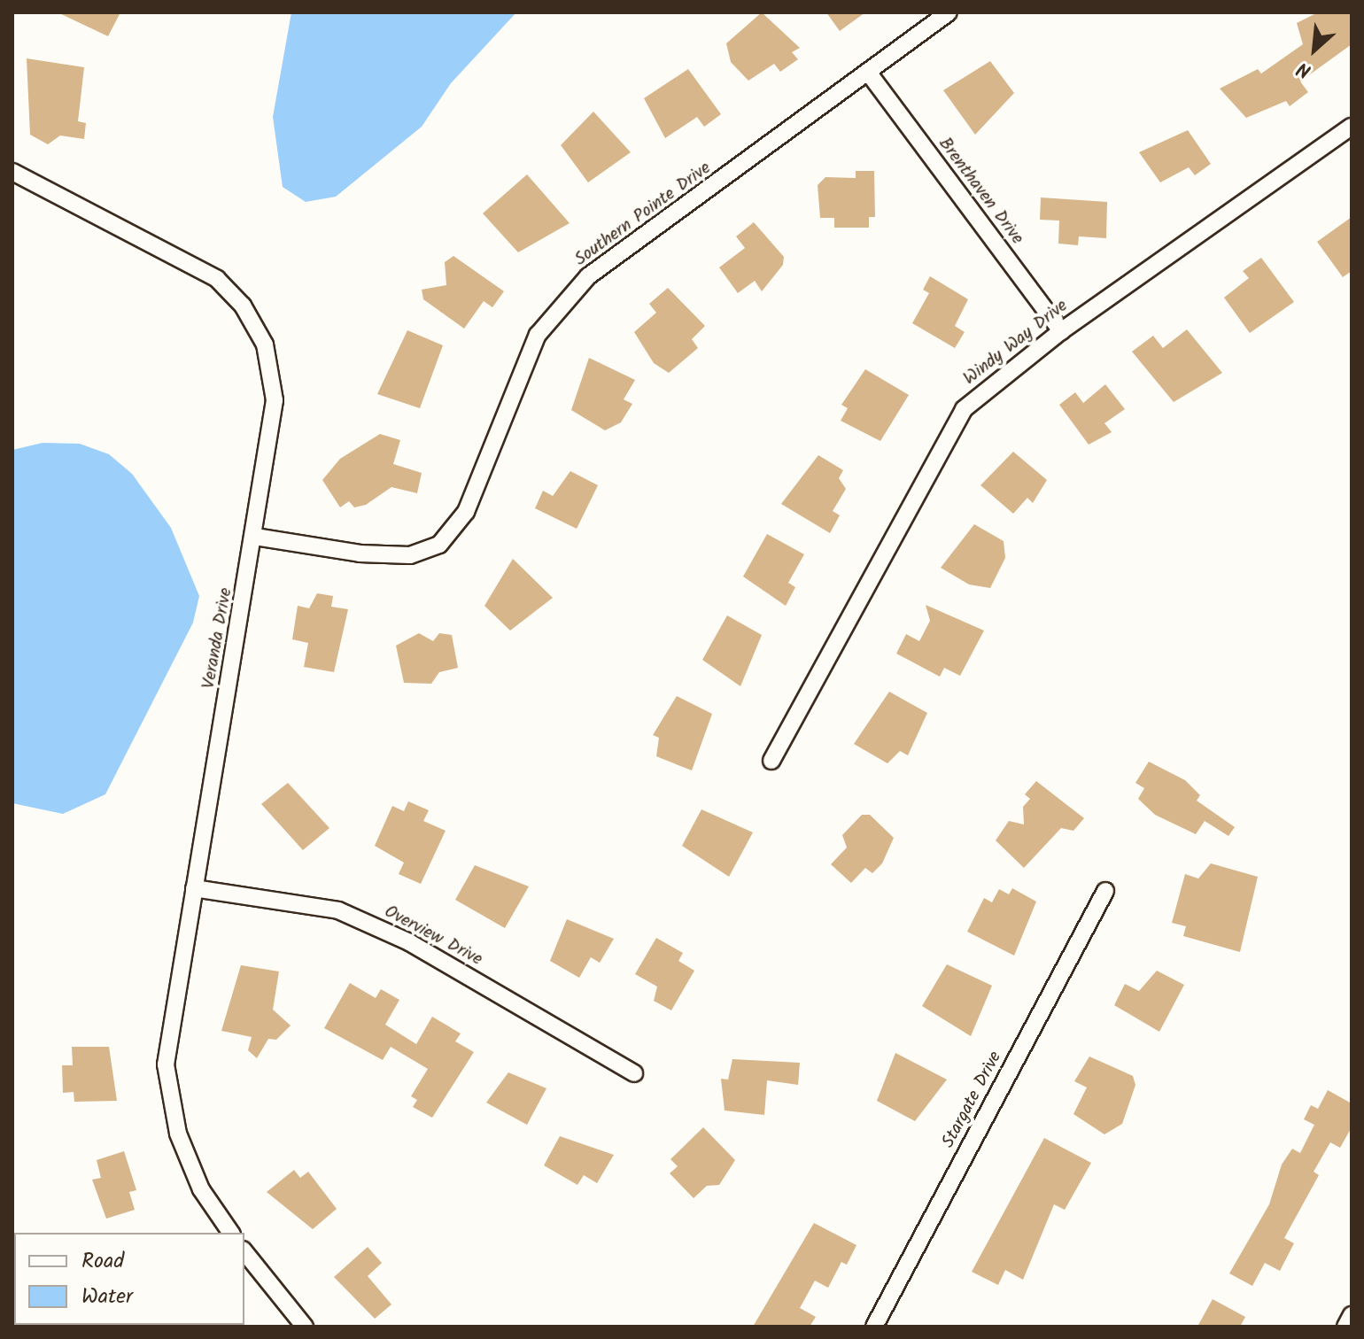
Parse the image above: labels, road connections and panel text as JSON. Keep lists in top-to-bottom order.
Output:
{
  "streets": {
    "street": [
      "Brenthaven Drive",
      "Southern Pointe Drive",
      "Windy Way Drive",
      "Veranda Drive",
      "Overview Drive",
      "Stargate Drive"
    ]
  },
  "crossings": [
    ["Brenthaven Drive", "Southern Pointe Drive"],
    ["Brenthaven Drive", "Windy Way Drive"],
    ["Southern Pointe Drive", "Veranda Drive"],
    ["Veranda Drive", "Overview Drive"]
  ],
  "legend": ["Road", "Water"],
  "north": "bottom left"
}
